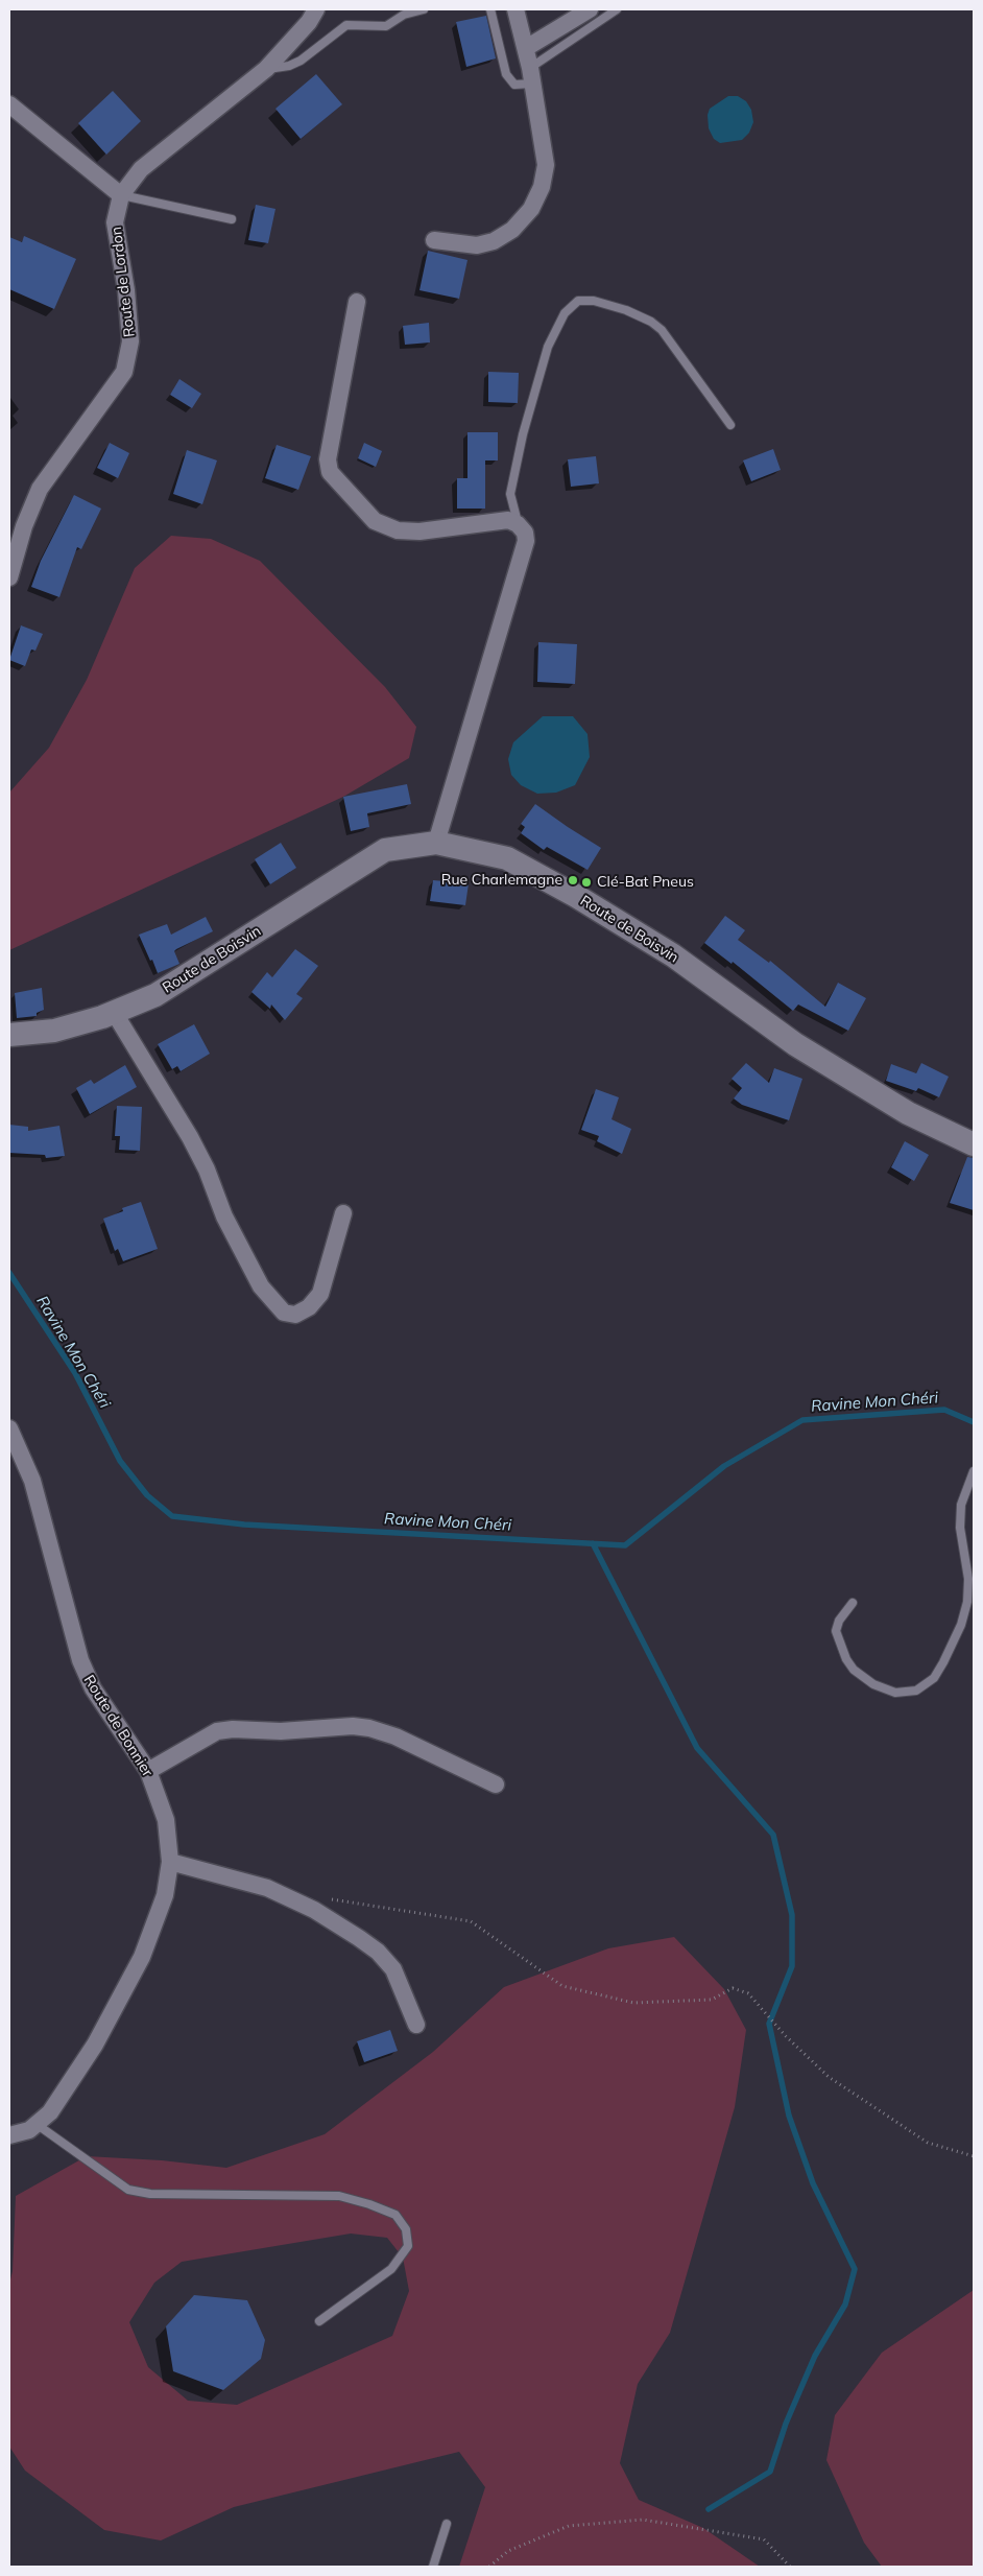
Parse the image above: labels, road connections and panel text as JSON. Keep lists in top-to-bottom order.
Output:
{
  "streets": {
    "main road": ["Route de Boisvin"],
    "street": ["Route de Lordon", "Route de Bonnier"]
  },
  "water": ["Ravine Mon Chéri"],
  "places": ["Rue Charlemagne", "Clé-Bat Pneus"]
}
